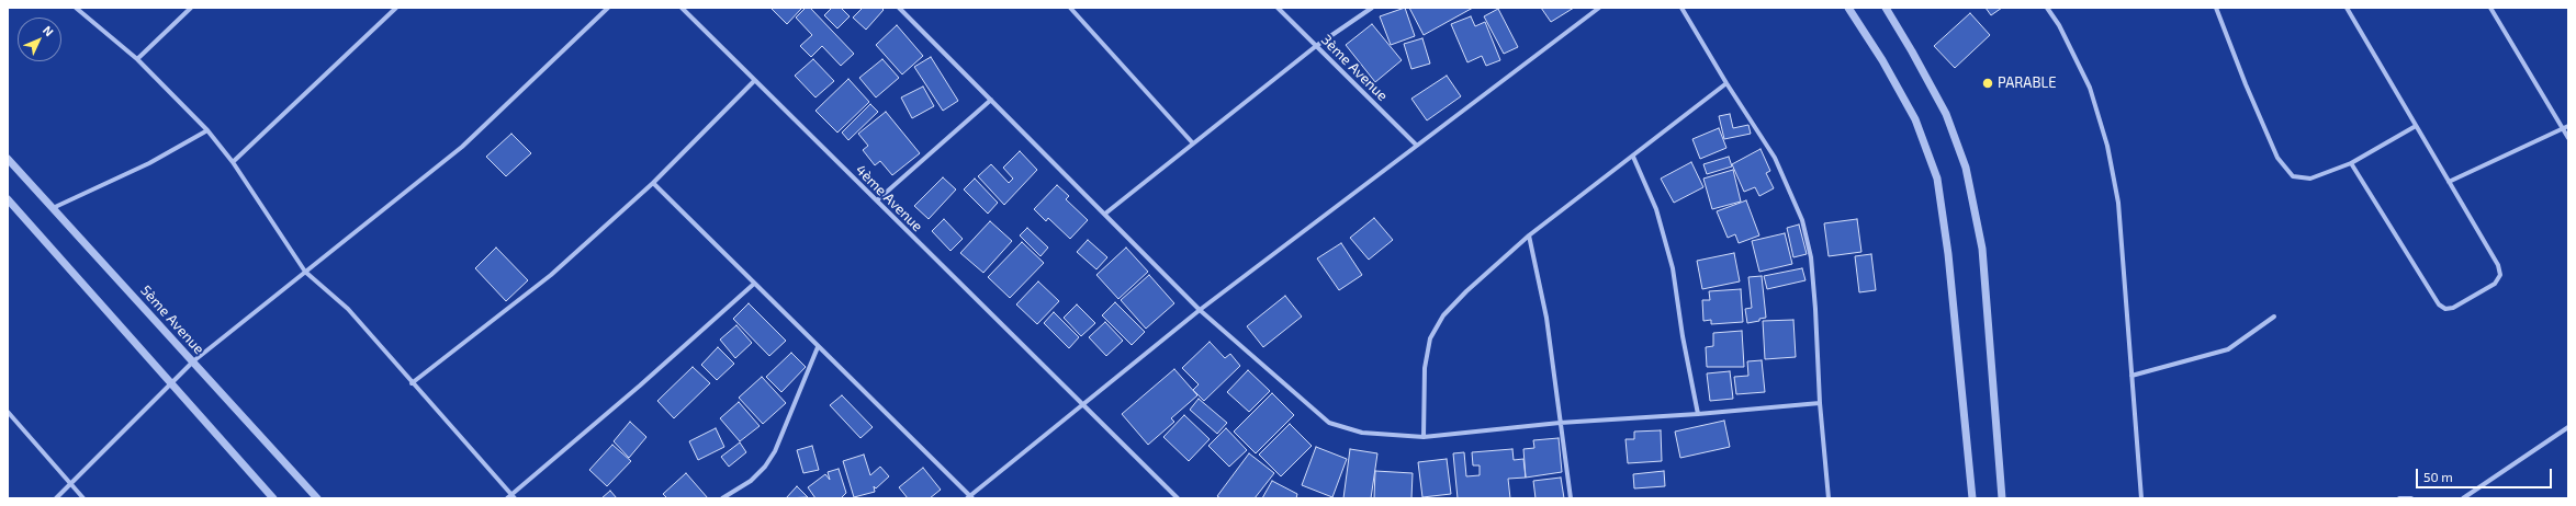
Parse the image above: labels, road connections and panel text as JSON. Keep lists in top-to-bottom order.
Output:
{
  "streets": {
    "street": ["3ème Avenue", "4ème Avenue", "5ème Avenue"]
  },
  "places": ["PARABLE"],
  "scale_bar": "50 m",
  "north": "top right"
}
